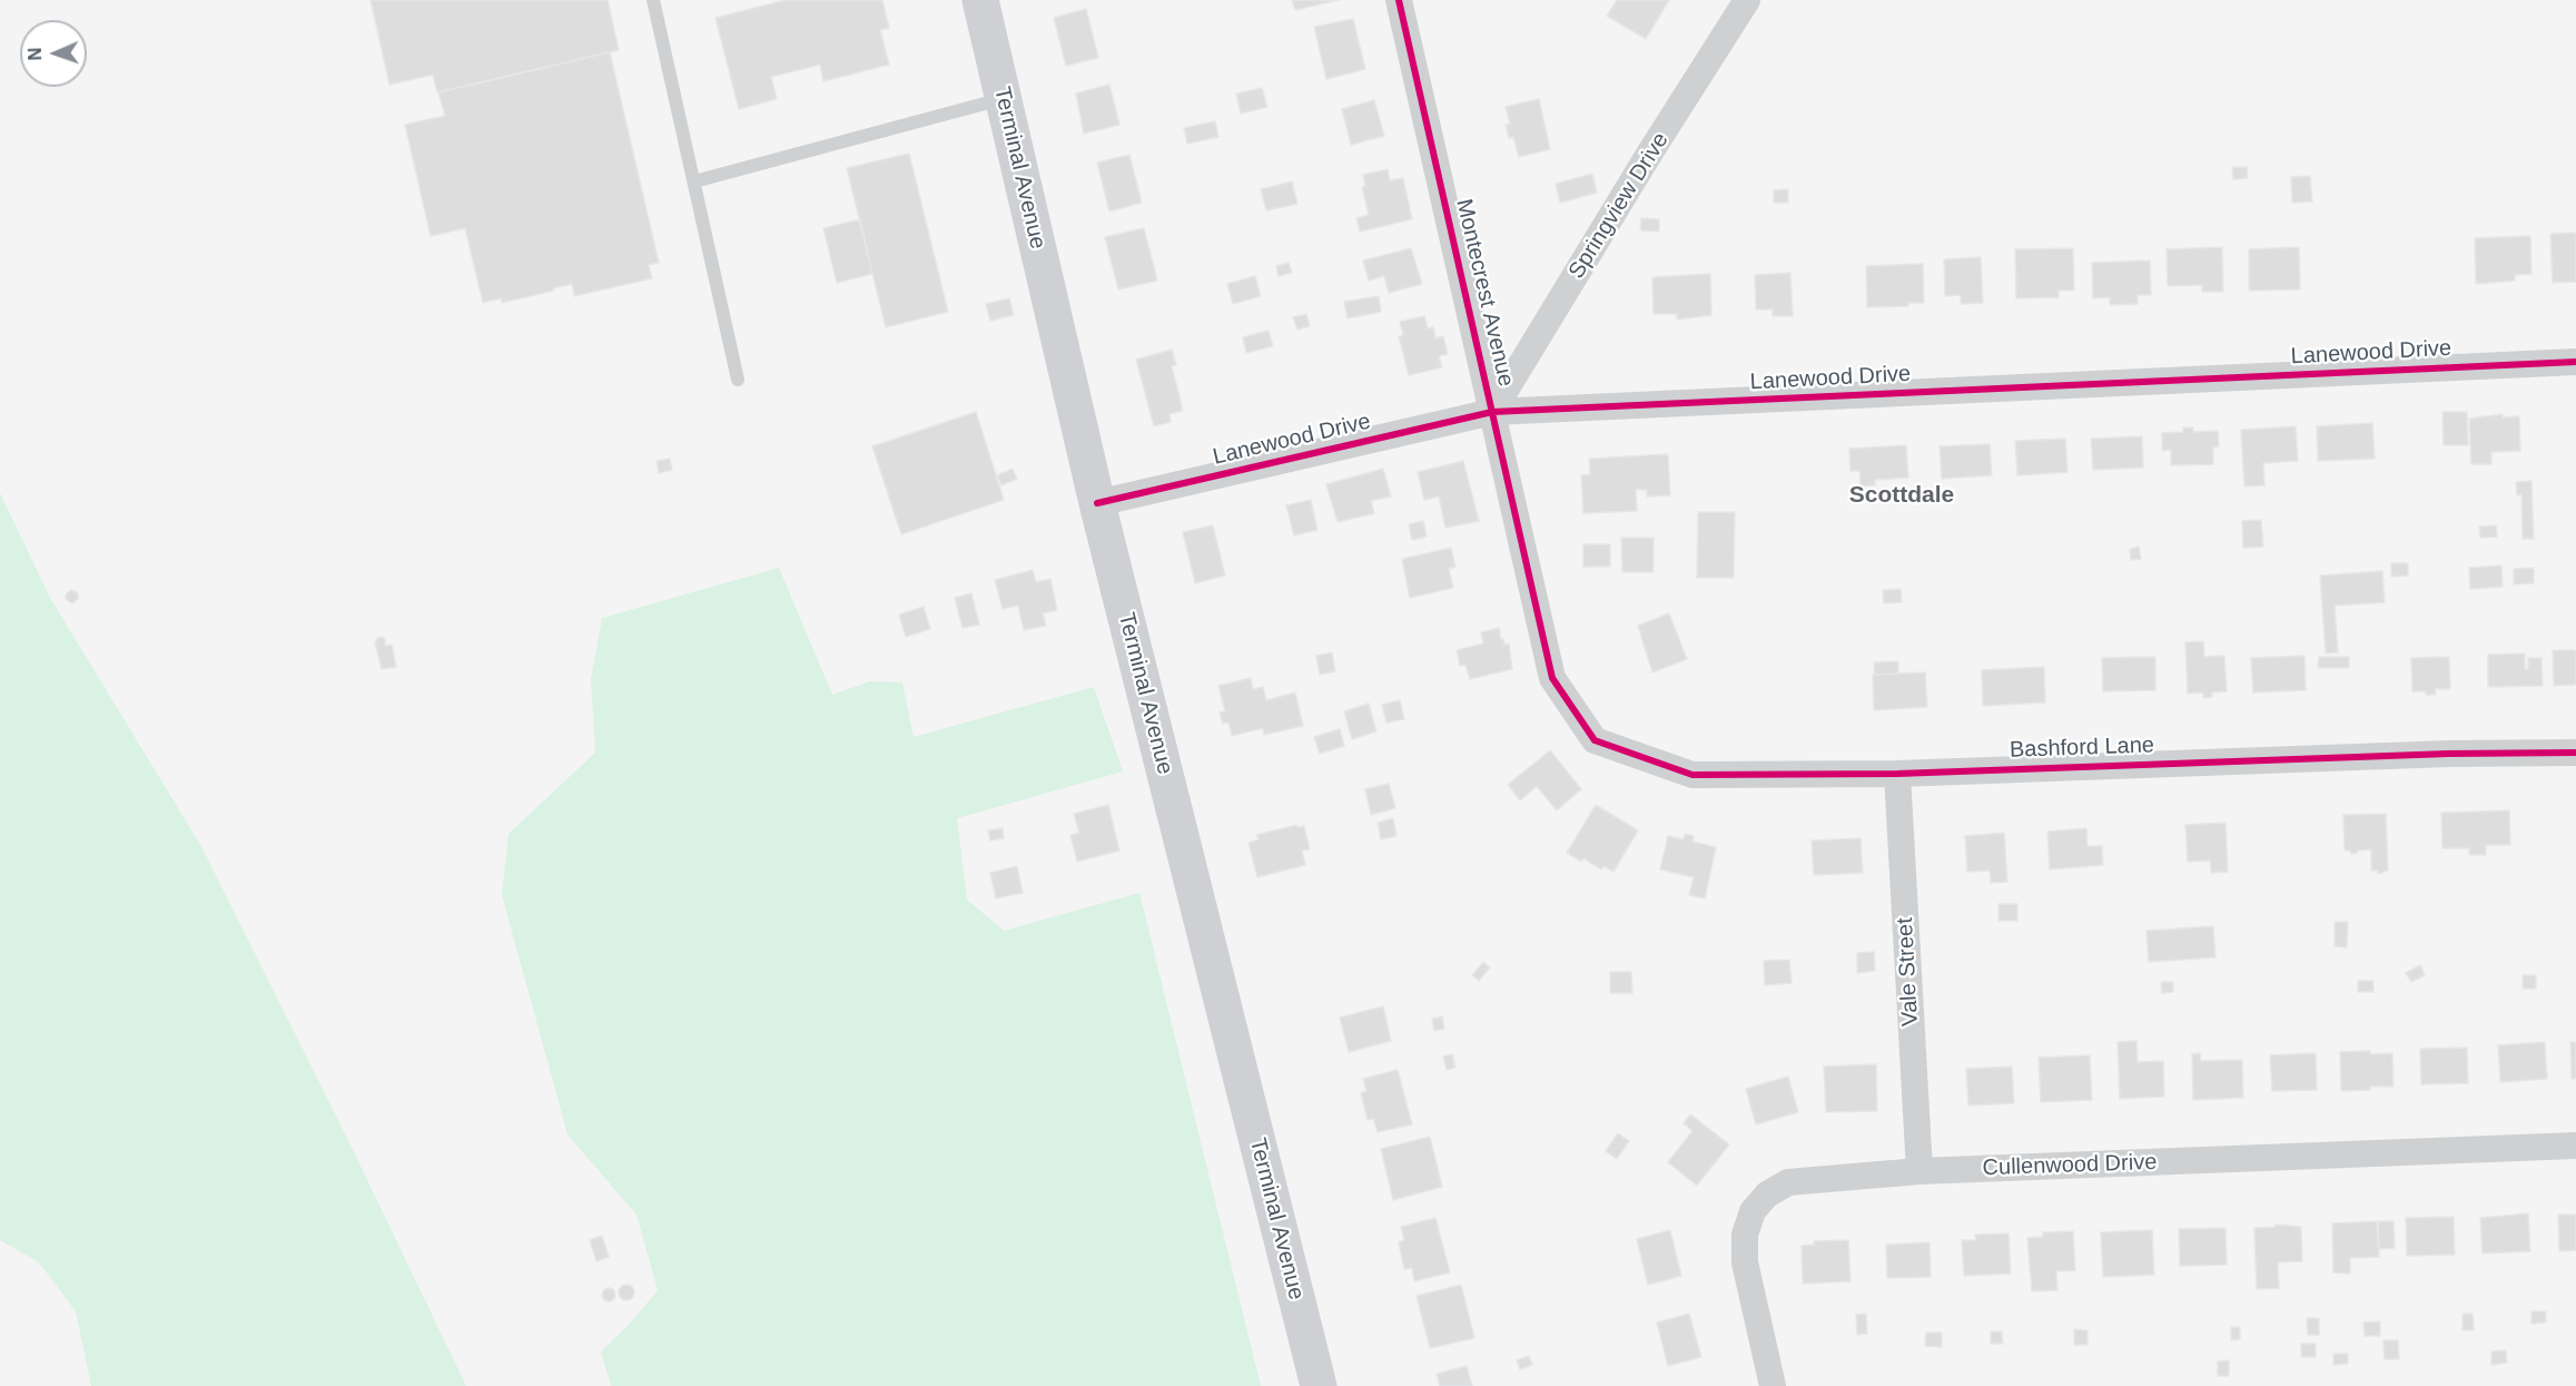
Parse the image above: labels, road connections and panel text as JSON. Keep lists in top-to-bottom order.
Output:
{
  "streets": {
    "street": [
      "Terminal Avenue",
      "Springview Drive",
      "Montecrest Avenue",
      "Lanewood Drive",
      "Bashford Lane",
      "Vale Street",
      "Cullenwood Drive"
    ]
  },
  "crossings": [
    ["Terminal Avenue", "Lanewood Drive"],
    ["Springview Drive", "Montecrest Avenue"],
    ["Springview Drive", "Lanewood Drive"],
    ["Montecrest Avenue", "Lanewood Drive"],
    ["Montecrest Avenue", "Bashford Lane"],
    ["Bashford Lane", "Vale Street"],
    ["Vale Street", "Cullenwood Drive"]
  ],
  "districts": ["Scottdale"],
  "north": "left"
}
